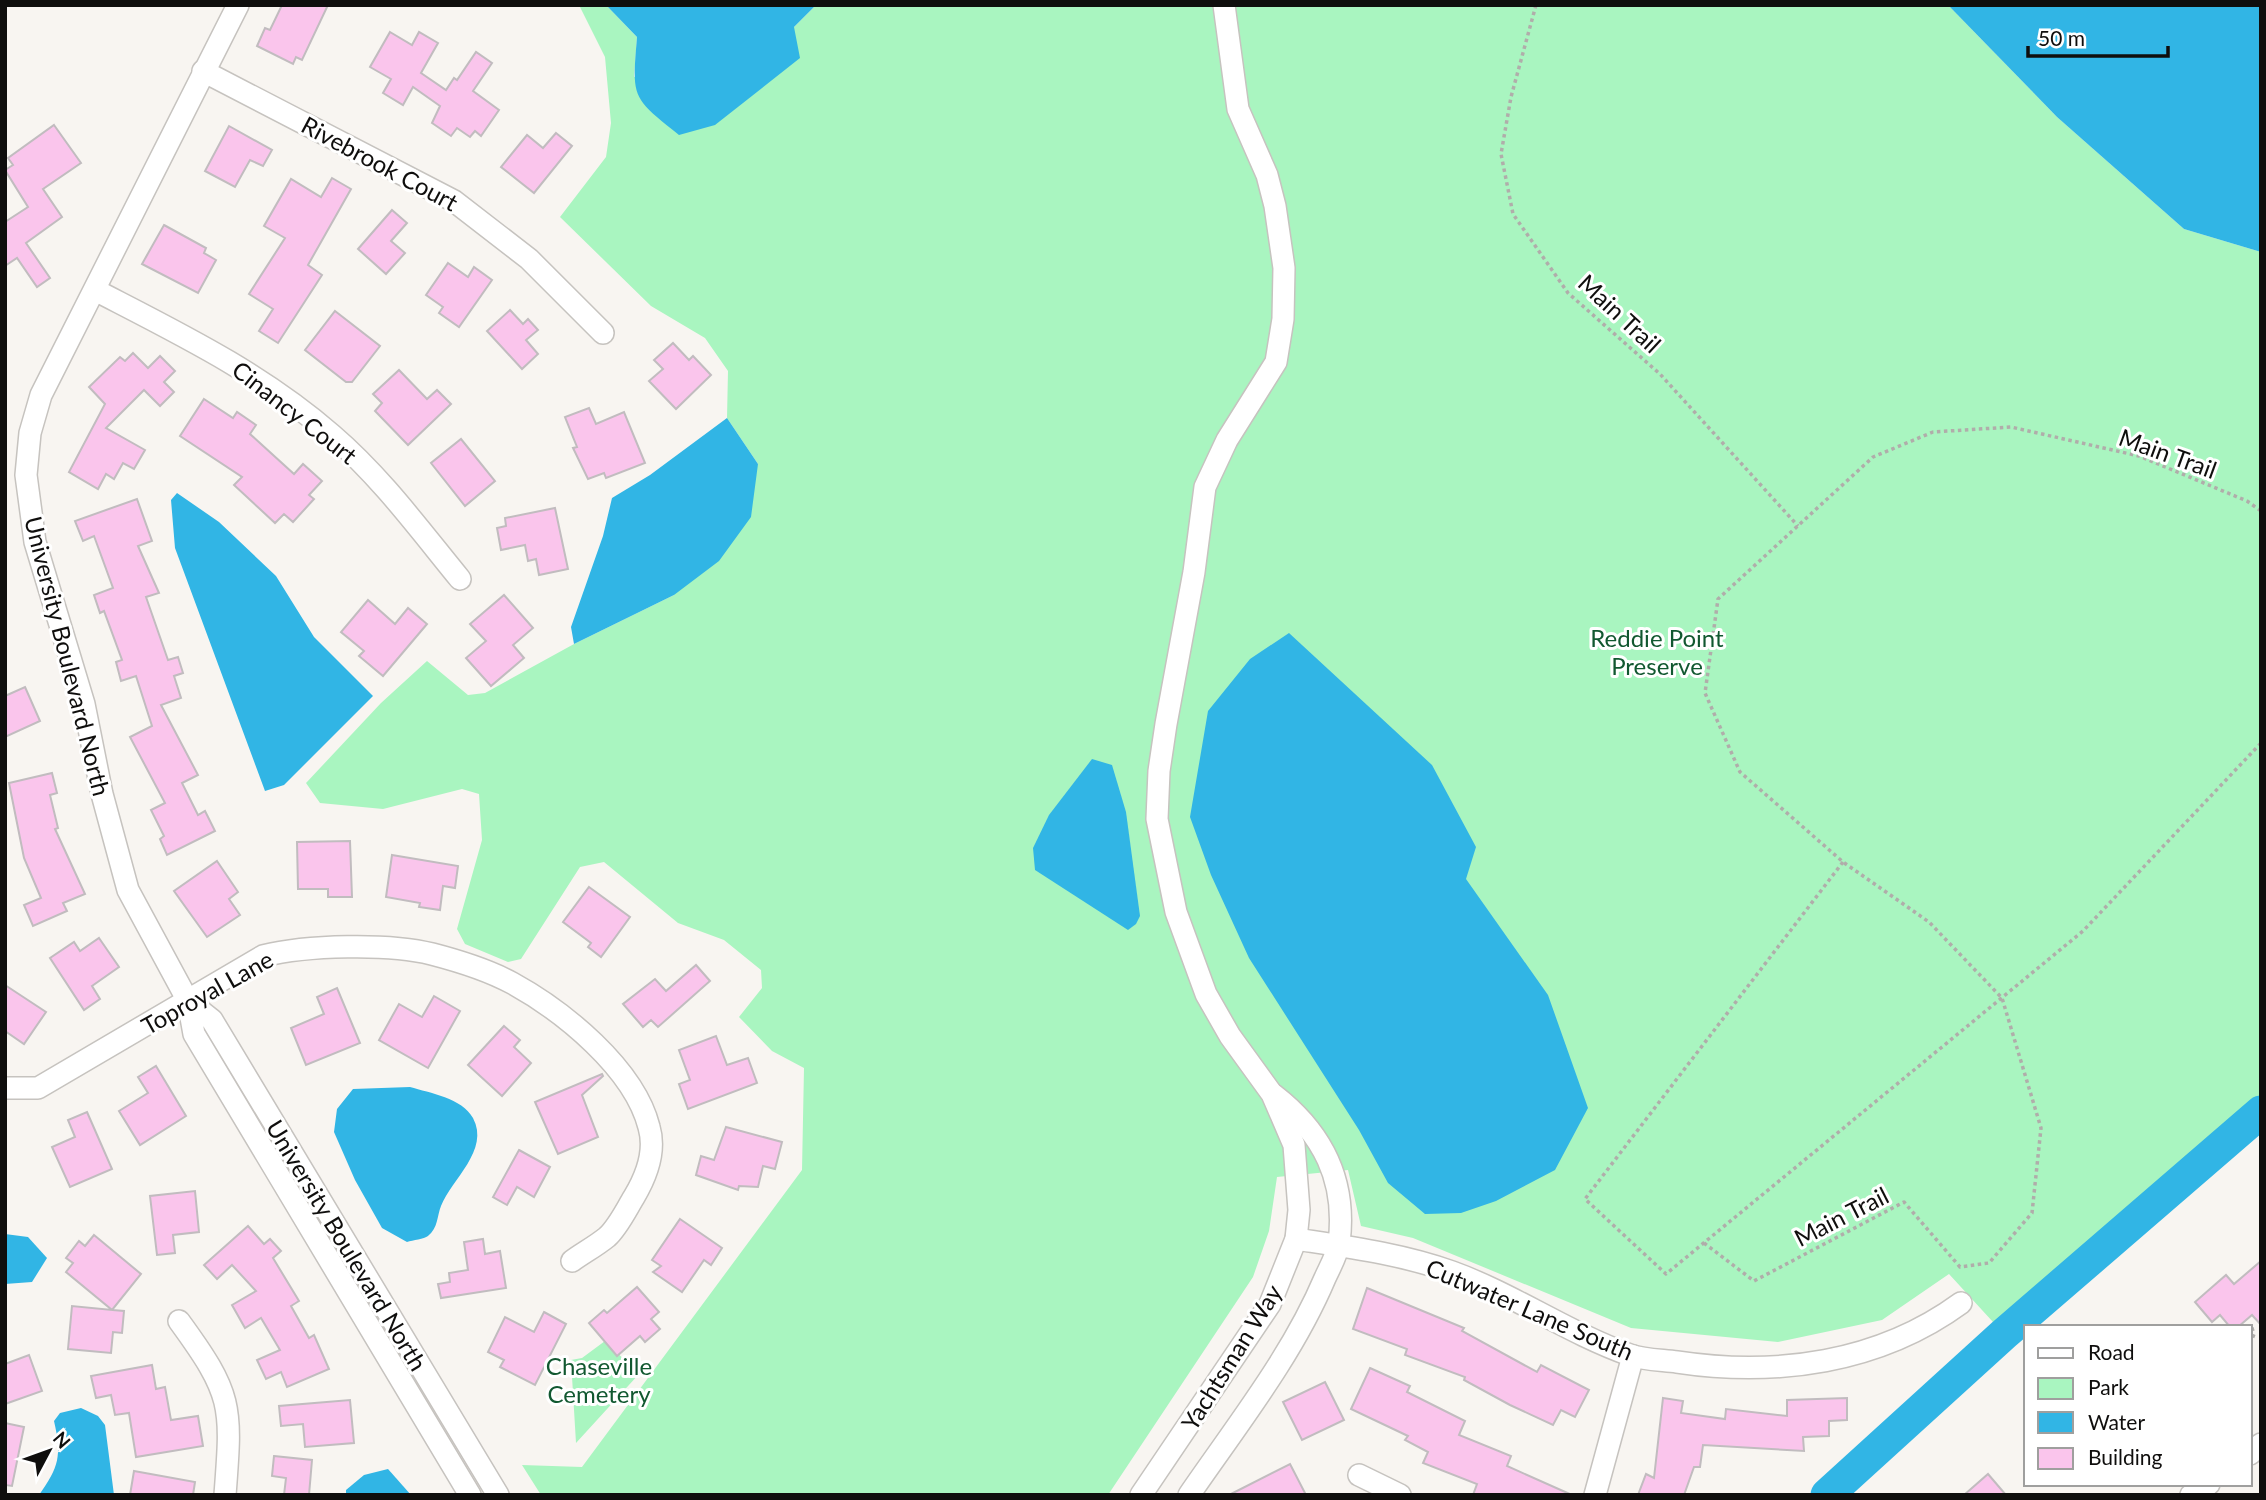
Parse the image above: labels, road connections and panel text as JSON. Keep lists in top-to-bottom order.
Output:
{
  "streets": {
    "street": [
      "Rivebrook Court",
      "Cinancy Court",
      "University Boulevard North",
      "Toproyal Lane",
      "Cutwater Lane South",
      "Yachtsman Way"
    ],
    "path": ["Main Trail"]
  },
  "crossings": [
    ["Rivebrook Court", "University Boulevard North"],
    ["Cinancy Court", "University Boulevard North"],
    ["University Boulevard North", "Toproyal Lane"],
    ["Cutwater Lane South", "Yachtsman Way"]
  ],
  "parks": ["Reddie Point Preserve", "Chaseville Cemetery"],
  "legend": [
    "Road",
    "Park",
    "Water",
    "Building"
  ],
  "scale_bar": "50 m",
  "north": "top right"
}
